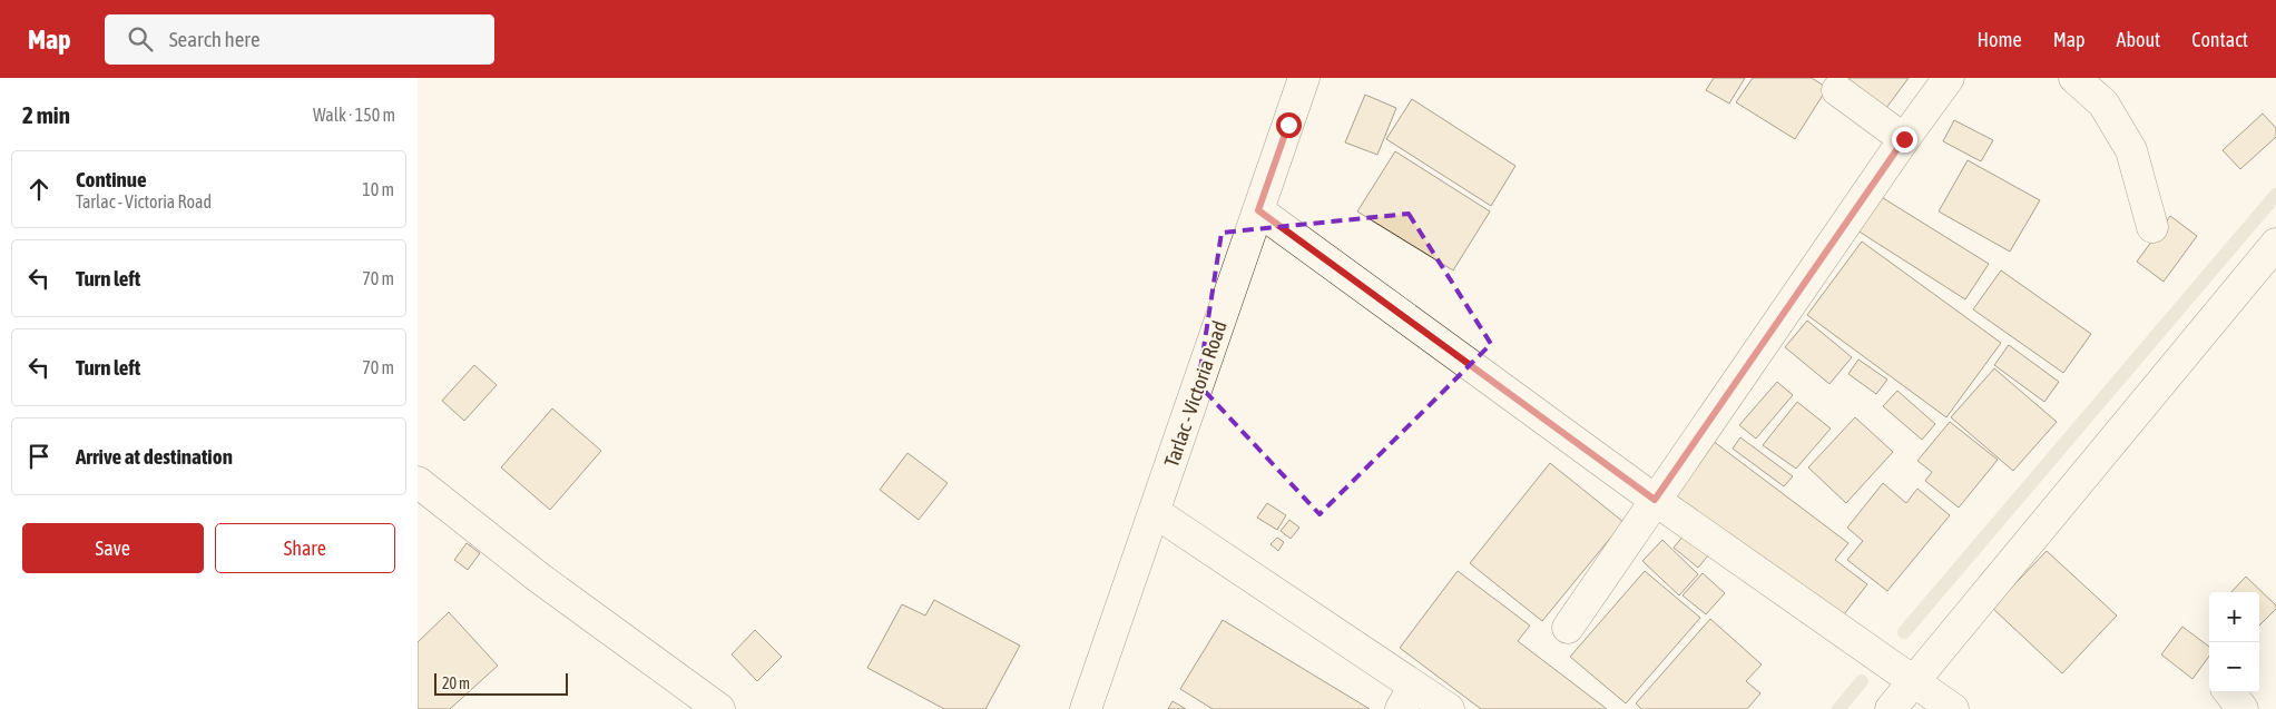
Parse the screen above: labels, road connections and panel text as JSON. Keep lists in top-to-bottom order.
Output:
{
  "streets": {
    "main road": ["Tarlac - Victoria Road"]
  },
  "scale_bar": "20 m",
  "page": {
    "header": "Map",
    "search": "Search here",
    "nav": [
      "Home",
      "Map",
      "About",
      "Contact"
    ],
    "heading": ["2 min", "Walk · 150 m"],
    "list": [
      ["Continue", "Tarlac - Victoria Road", "10 m"],
      ["Turn left", "70 m"],
      ["Turn left", "70 m"],
      "Arrive at destination"
    ],
    "buttons": ["Save", "Share"],
    "map_buttons": ["+", "−"],
    "scale": "20 m"
  }
}
